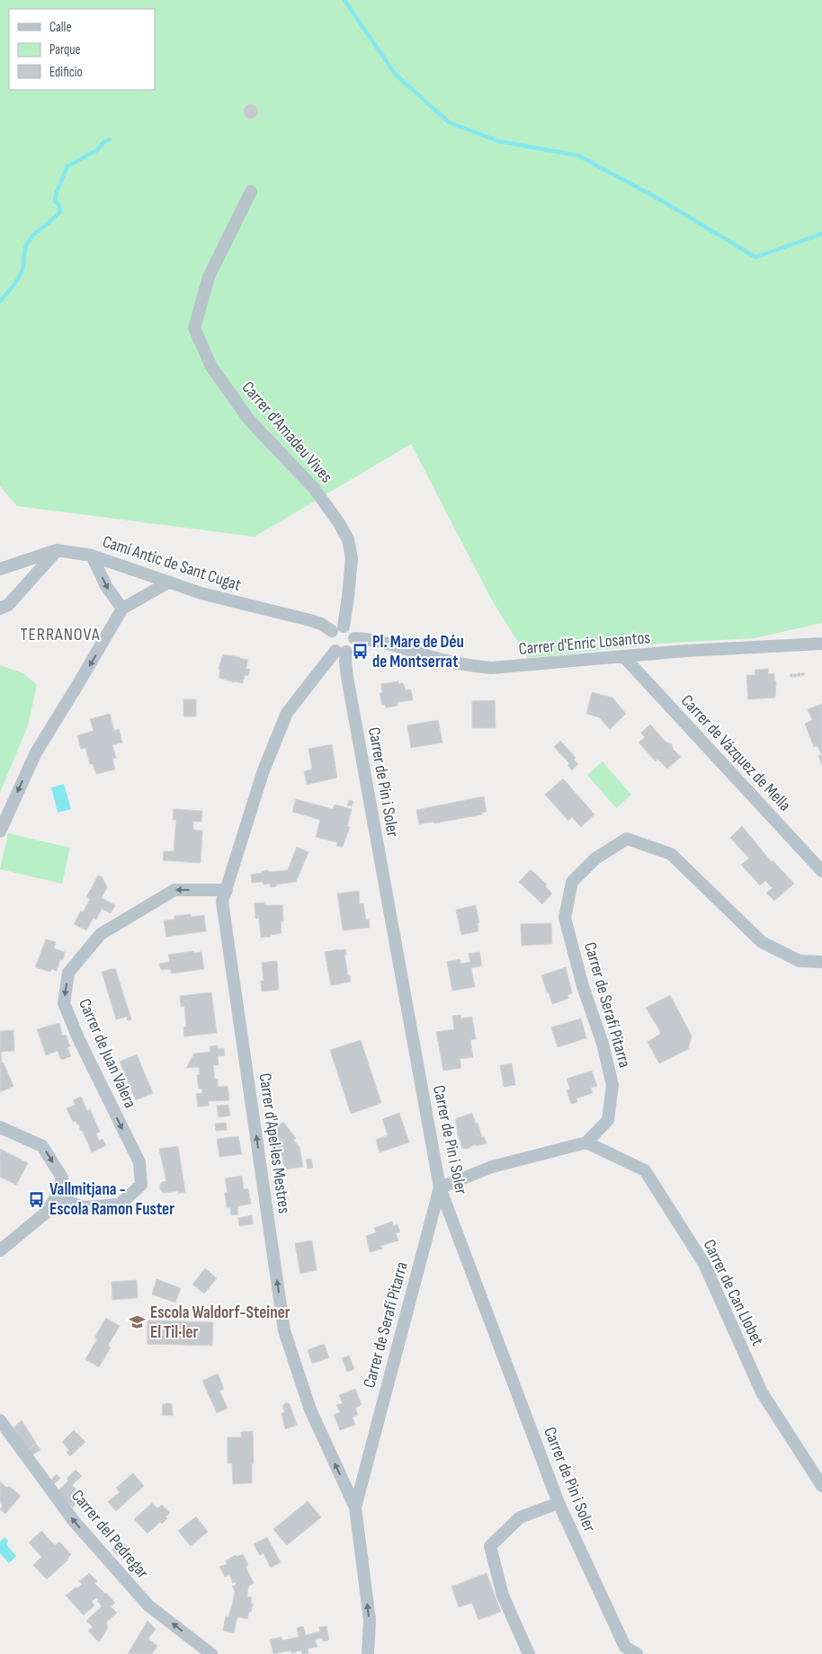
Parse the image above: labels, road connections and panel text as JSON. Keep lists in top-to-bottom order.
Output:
{
  "streets": {
    "street": [
      "Carrer d'Amadeu Vives",
      "Camí Antic de Sant Cugat",
      "Carrer d'Enric Losantos",
      "Carrer de Vázquez de Mella",
      "Carrer de Pin i Soler",
      "Carrer de Serafí Pitarra",
      "Carrer de Juan Valera",
      "Carrer d'Apel·les Mestres",
      "Carrer de Can Llobet",
      "Carrer del Pedregar"
    ]
  },
  "crossings": [
    ["Carrer d'Amadeu Vives", "Camí Antic de Sant Cugat"],
    ["Carrer d'Amadeu Vives", "Carrer d'Enric Losantos"],
    ["Carrer d'Amadeu Vives", "Carrer de Pin i Soler"],
    ["Carrer d'Amadeu Vives", "Carrer d'Apel·les Mestres"],
    ["Camí Antic de Sant Cugat", "Carrer d'Enric Losantos"],
    ["Camí Antic de Sant Cugat", "Carrer de Pin i Soler"],
    ["Camí Antic de Sant Cugat", "Carrer d'Apel·les Mestres"],
    ["Carrer d'Enric Losantos", "Carrer de Vázquez de Mella"],
    ["Carrer d'Enric Losantos", "Carrer de Pin i Soler"],
    ["Carrer d'Enric Losantos", "Carrer d'Apel·les Mestres"],
    ["Carrer de Pin i Soler", "Carrer de Serafí Pitarra"],
    ["Carrer de Pin i Soler", "Carrer d'Apel·les Mestres"],
    ["Carrer de Serafí Pitarra", "Carrer d'Apel·les Mestres"],
    ["Carrer de Serafí Pitarra", "Carrer de Can Llobet"],
    ["Carrer de Juan Valera", "Carrer d'Apel·les Mestres"]
  ],
  "one_way": ["Carrer d'Apel·les Mestres", "Carrer del Pedregar"],
  "districts": ["TERRANOVA"],
  "places": {
    "bus stop": ["Pl. Mare de Déu de Montserrat", "Vallmitjana - Escola Ramon Fuster"],
    "school or university": ["Escola Waldorf-Steiner El Til·ler"]
  },
  "legend": ["Calle", "Parque", "Edificio"]
}
